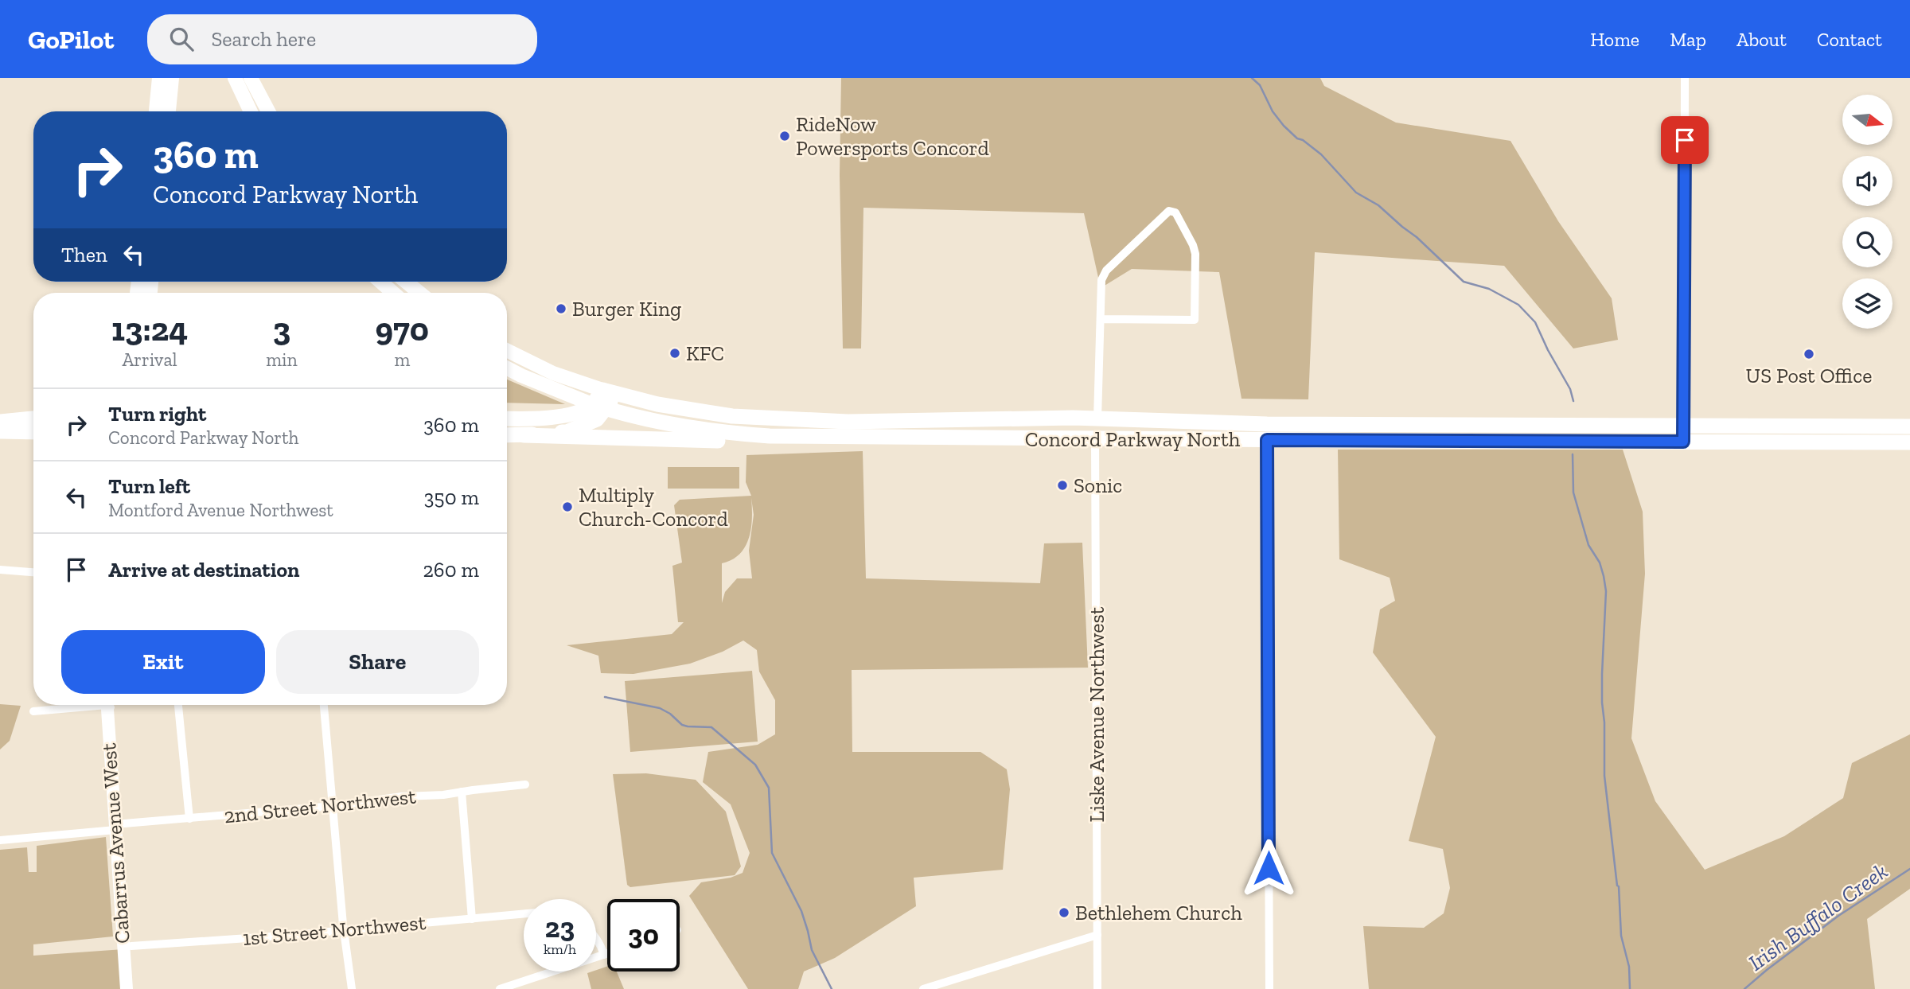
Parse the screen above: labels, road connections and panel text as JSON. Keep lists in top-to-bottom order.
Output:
{
  "streets": {
    "highway": ["Concord Parkway North"],
    "main road": ["Cabarrus Avenue West"],
    "street": ["Liske Avenue Northwest", "2nd Street Northwest", "1st Street Northwest"]
  },
  "crossings": [
    ["Concord Parkway North", "Liske Avenue Northwest"],
    ["2nd Street Northwest", "Cabarrus Avenue West"],
    ["Cabarrus Avenue West", "1st Street Northwest"]
  ],
  "water": ["Irish Buffalo Creek"],
  "places": [
    "RideNow Powersports Concord",
    "Burger King",
    "KFC",
    "US Post Office",
    "Sonic",
    "Multiply Church-Concord",
    "Bethlehem Church"
  ],
  "north": "right",
  "page": {
    "header": "GoPilot",
    "search": "Search here",
    "nav": [
      "Home",
      "Map",
      "About",
      "Contact"
    ],
    "turn": ["360 m", "Concord Parkway North"],
    "then": "Then",
    "eta": [
      "13:24",
      "Arrival",
      "3",
      "min",
      "970",
      "m"
    ],
    "list": [
      {
        "name": "Turn right",
        "note": "Concord Parkway North",
        "value": "360 m"
      },
      {
        "name": "Turn left",
        "note": "Montford Avenue Northwest",
        "value": "350 m"
      },
      {
        "name": "Arrive at destination",
        "value": "260 m"
      }
    ],
    "buttons": ["Exit", "Share"],
    "speed": "23 km/h",
    "limit": "30"
  }
}
